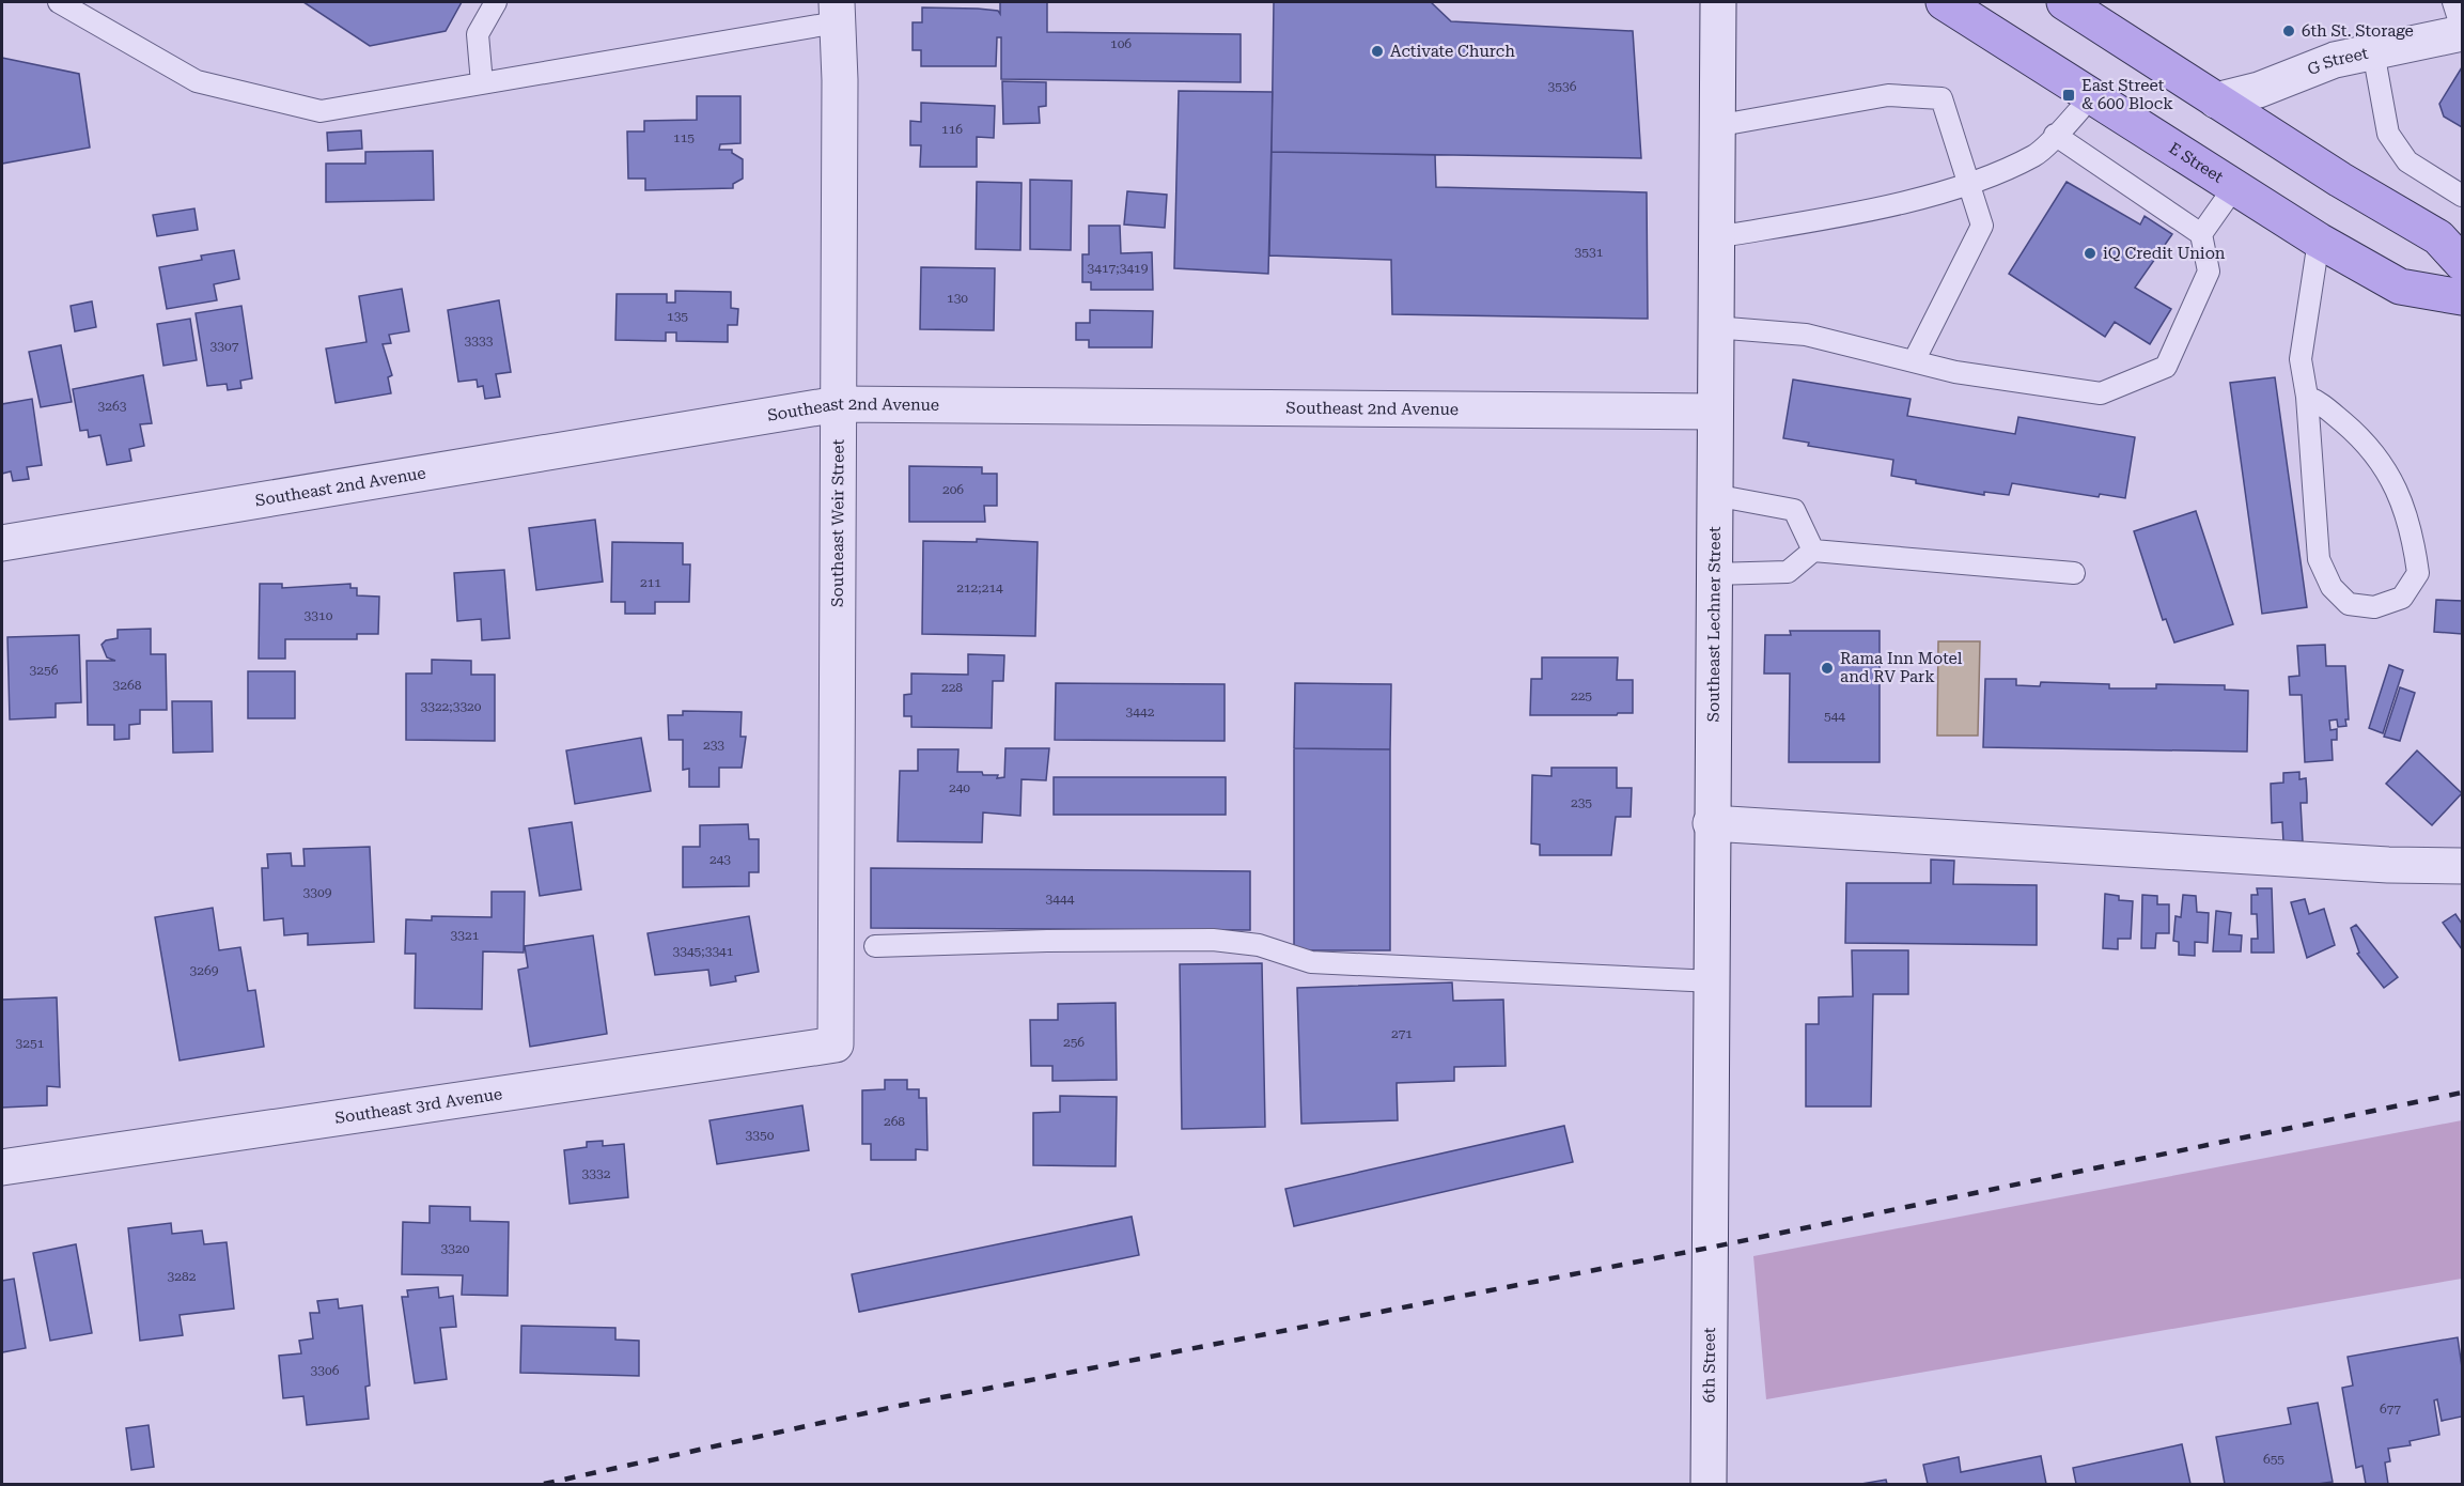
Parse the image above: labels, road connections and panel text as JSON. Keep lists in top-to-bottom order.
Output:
{
  "streets": {
    "main road": ["E Street"],
    "street": [
      "G Street",
      "Southeast 2nd Avenue",
      "Southeast Weir Street",
      "Southeast Lechner Street",
      "Southeast 3rd Avenue",
      "6th Street"
    ]
  },
  "crossings": [
    ["Southeast 2nd Avenue", "Southeast Weir Street"],
    ["Southeast 2nd Avenue", "Southeast Lechner Street"],
    ["Southeast Weir Street", "Southeast 3rd Avenue"],
    ["Southeast Lechner Street", "6th Street"]
  ],
  "places": {
    "other": [
      "6th St. Storage",
      "Activate Church",
      "iQ Credit Union",
      "Rama Inn Motel and RV Park"
    ],
    "transit": ["East Street & 600 Block"]
  },
  "house_numbers": [
    "106",
    "3536",
    "116",
    "115",
    "3531",
    "3417;3419",
    "130",
    "135",
    "3333",
    "3307",
    "3263",
    "206",
    "211",
    "212;214",
    "3310",
    "3256",
    "3268",
    "228",
    "225",
    "3322;3320",
    "3442",
    "544",
    "233",
    "240",
    "235",
    "243",
    "3309",
    "3444",
    "3321",
    "3345;3341",
    "3269",
    "271",
    "256",
    "3251",
    "268",
    "3350",
    "3332",
    "3320",
    "3282",
    "3306",
    "677",
    "655"
  ]
}
